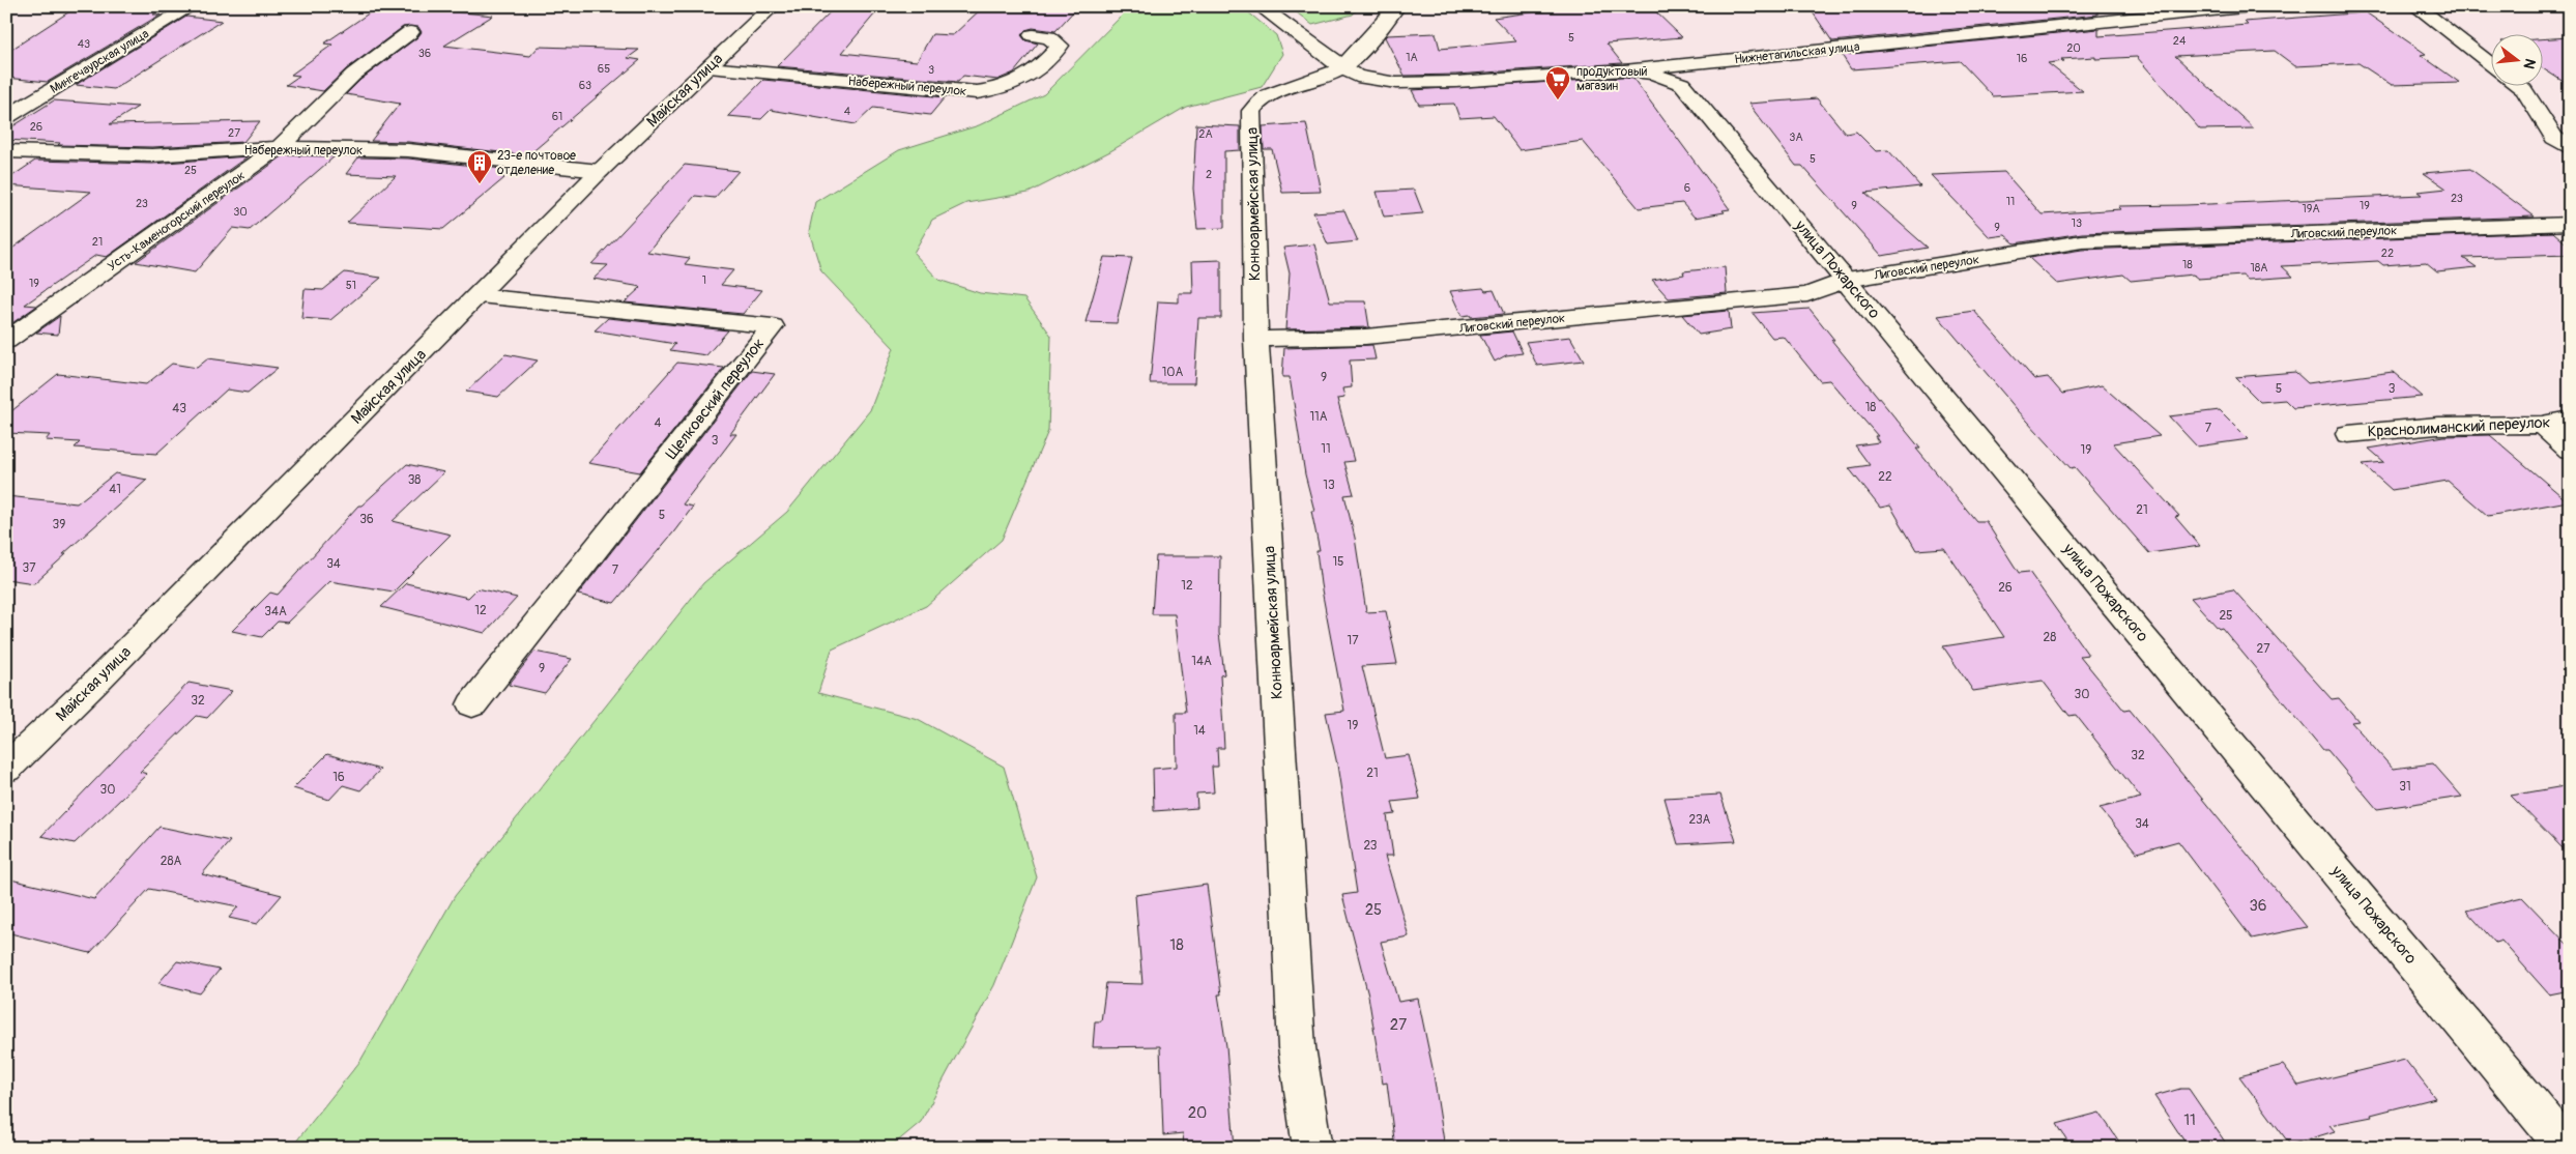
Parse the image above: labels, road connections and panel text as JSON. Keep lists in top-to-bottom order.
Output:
{
  "streets": {
    "street": [
      "Нижнетагильская улица",
      "Мингечаурская улица",
      "Набережный переулок",
      "Майская улица",
      "Конноармейская улица",
      "Усть-Каменогорский переулок",
      "Лиговский переулок",
      "улица Пожарского",
      "Щелковский переулок",
      "Краснолиманский переулок"
    ]
  },
  "crossings": [
    ["Нижнетагильская улица", "Конноармейская улица"],
    ["Нижнетагильская улица", "улица Пожарского"],
    ["Набережный переулок", "Майская улица"],
    ["Набережный переулок", "Усть-Каменогорский переулок"],
    ["Майская улица", "Щелковский переулок"],
    ["Конноармейская улица", "Лиговский переулок"],
    ["Лиговский переулок", "улица Пожарского"]
  ],
  "places": {
    "supermarket": ["продуктовый магазин"],
    "building": ["23-е почтовое отделение"]
  },
  "house_numbers": [
    "5",
    "24",
    "43",
    "20",
    "36",
    "1А",
    "16",
    "65",
    "3",
    "63",
    "4",
    "61",
    "26",
    "27",
    "2А",
    "3А",
    "5",
    "25",
    "2",
    "6",
    "23",
    "11",
    "23",
    "9",
    "19",
    "19А",
    "30",
    "13",
    "9",
    "21",
    "22",
    "18",
    "18А",
    "1",
    "19",
    "51",
    "10А",
    "9",
    "5",
    "3",
    "18",
    "43",
    "11А",
    "4",
    "7",
    "3",
    "11",
    "19",
    "22",
    "38",
    "13",
    "41",
    "21",
    "5",
    "36",
    "39",
    "15",
    "34",
    "37",
    "7",
    "12",
    "26",
    "12",
    "34А",
    "25",
    "28",
    "17",
    "27",
    "14А",
    "9",
    "30",
    "32",
    "19",
    "14",
    "32",
    "21",
    "16",
    "31",
    "30",
    "23А",
    "34",
    "23",
    "28А",
    "36",
    "25",
    "18",
    "27",
    "20",
    "11"
  ],
  "north": "right"
}
